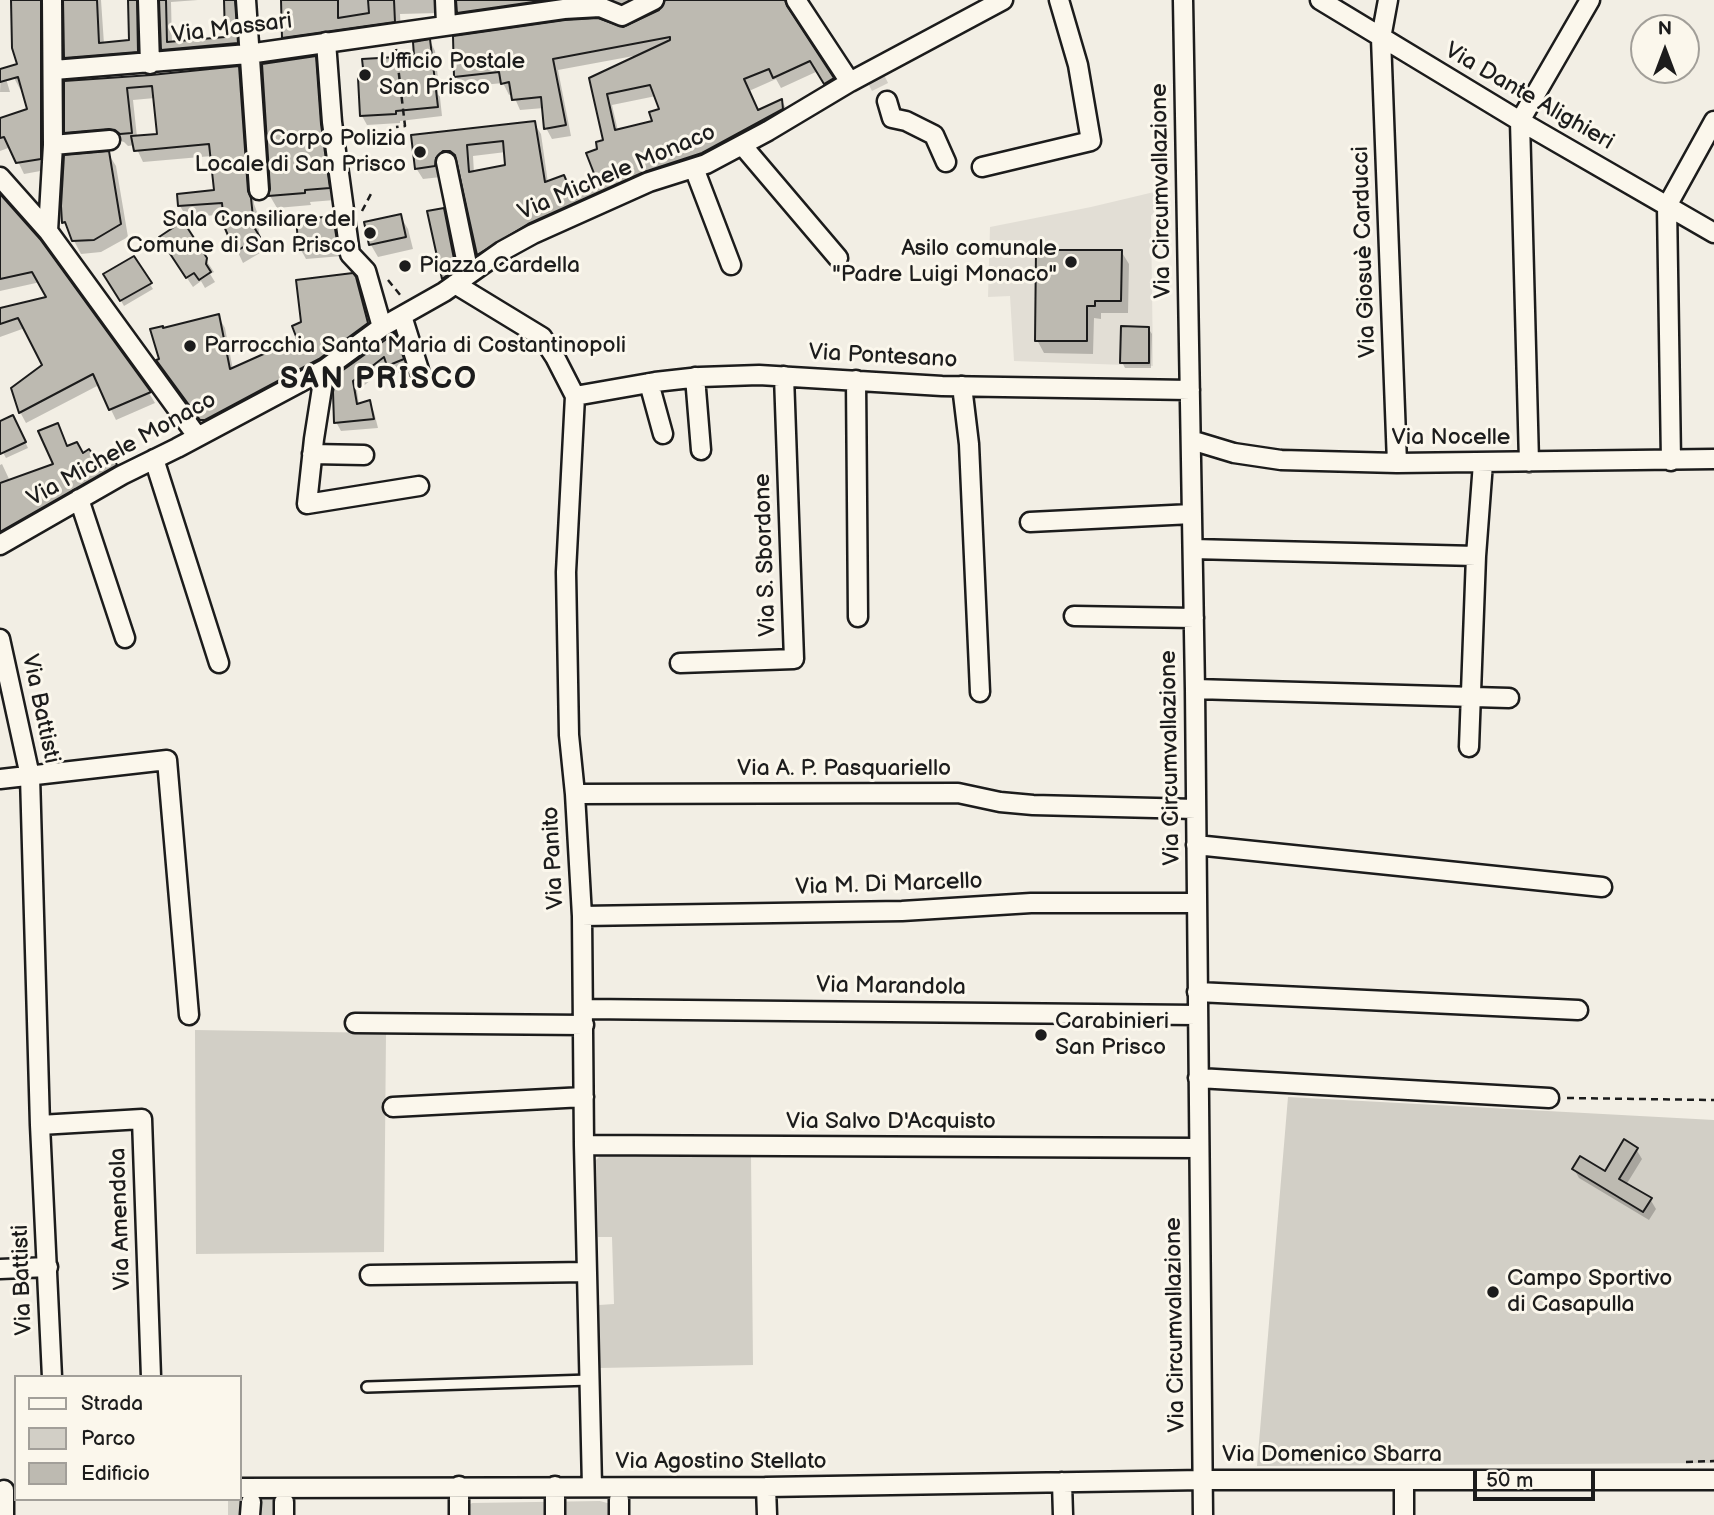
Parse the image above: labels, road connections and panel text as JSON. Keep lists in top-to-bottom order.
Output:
{
  "streets": {
    "street": [
      "Via Massari",
      "Via Dante Alighieri",
      "Via Michele Monaco",
      "Via Circumvallazione",
      "Via Giosuè Carducci",
      "Via Pontesano",
      "Via Nocelle",
      "Via S. Sbordone",
      "Via Battisti",
      "Via A. P. Pasquariello",
      "Via Panito",
      "Via M. Di Marcello",
      "Via Marandola",
      "Via Salvo D'Acquisto",
      "Via Amendola",
      "Via Domenico Sbarra",
      "Via Agostino Stellato"
    ]
  },
  "crossings": [
    ["Via Dante Alighieri", "Via Giosuè Carducci"],
    ["Via Circumvallazione", "Via Pontesano"],
    ["Via Circumvallazione", "Via Nocelle"],
    ["Via Circumvallazione", "Via A. P. Pasquariello"],
    ["Via Circumvallazione", "Via M. Di Marcello"],
    ["Via Circumvallazione", "Via Marandola"],
    ["Via Circumvallazione", "Via Salvo D'Acquisto"],
    ["Via Circumvallazione", "Via Domenico Sbarra"],
    ["Via Circumvallazione", "Via Agostino Stellato"],
    ["Via Giosuè Carducci", "Via Nocelle"],
    ["Via Pontesano", "Via S. Sbordone"],
    ["Via Pontesano", "Via Panito"],
    ["Via Battisti", "Via Amendola"],
    ["Via A. P. Pasquariello", "Via Panito"],
    ["Via Panito", "Via M. Di Marcello"],
    ["Via Panito", "Via Marandola"],
    ["Via Panito", "Via Salvo D'Acquisto"],
    ["Via Panito", "Via Agostino Stellato"],
    ["Via Domenico Sbarra", "Via Agostino Stellato"]
  ],
  "districts": ["SAN PRISCO"],
  "places": [
    "Ufficio Postale San Prisco",
    "Corpo Polizia Locale di San Prisco",
    "Sala Consiliare del Comune di San Prisco",
    "Asilo comunale \"Padre Luigi Monaco\"",
    "Piazza Cardella",
    "Parrocchia Santa Maria di Costantinopoli",
    "Carabinieri San Prisco",
    "Campo Sportivo di Casapulla"
  ],
  "legend": ["Strada", "Parco", "Edificio"],
  "scale_bar": "50 m",
  "north": "top"
}
